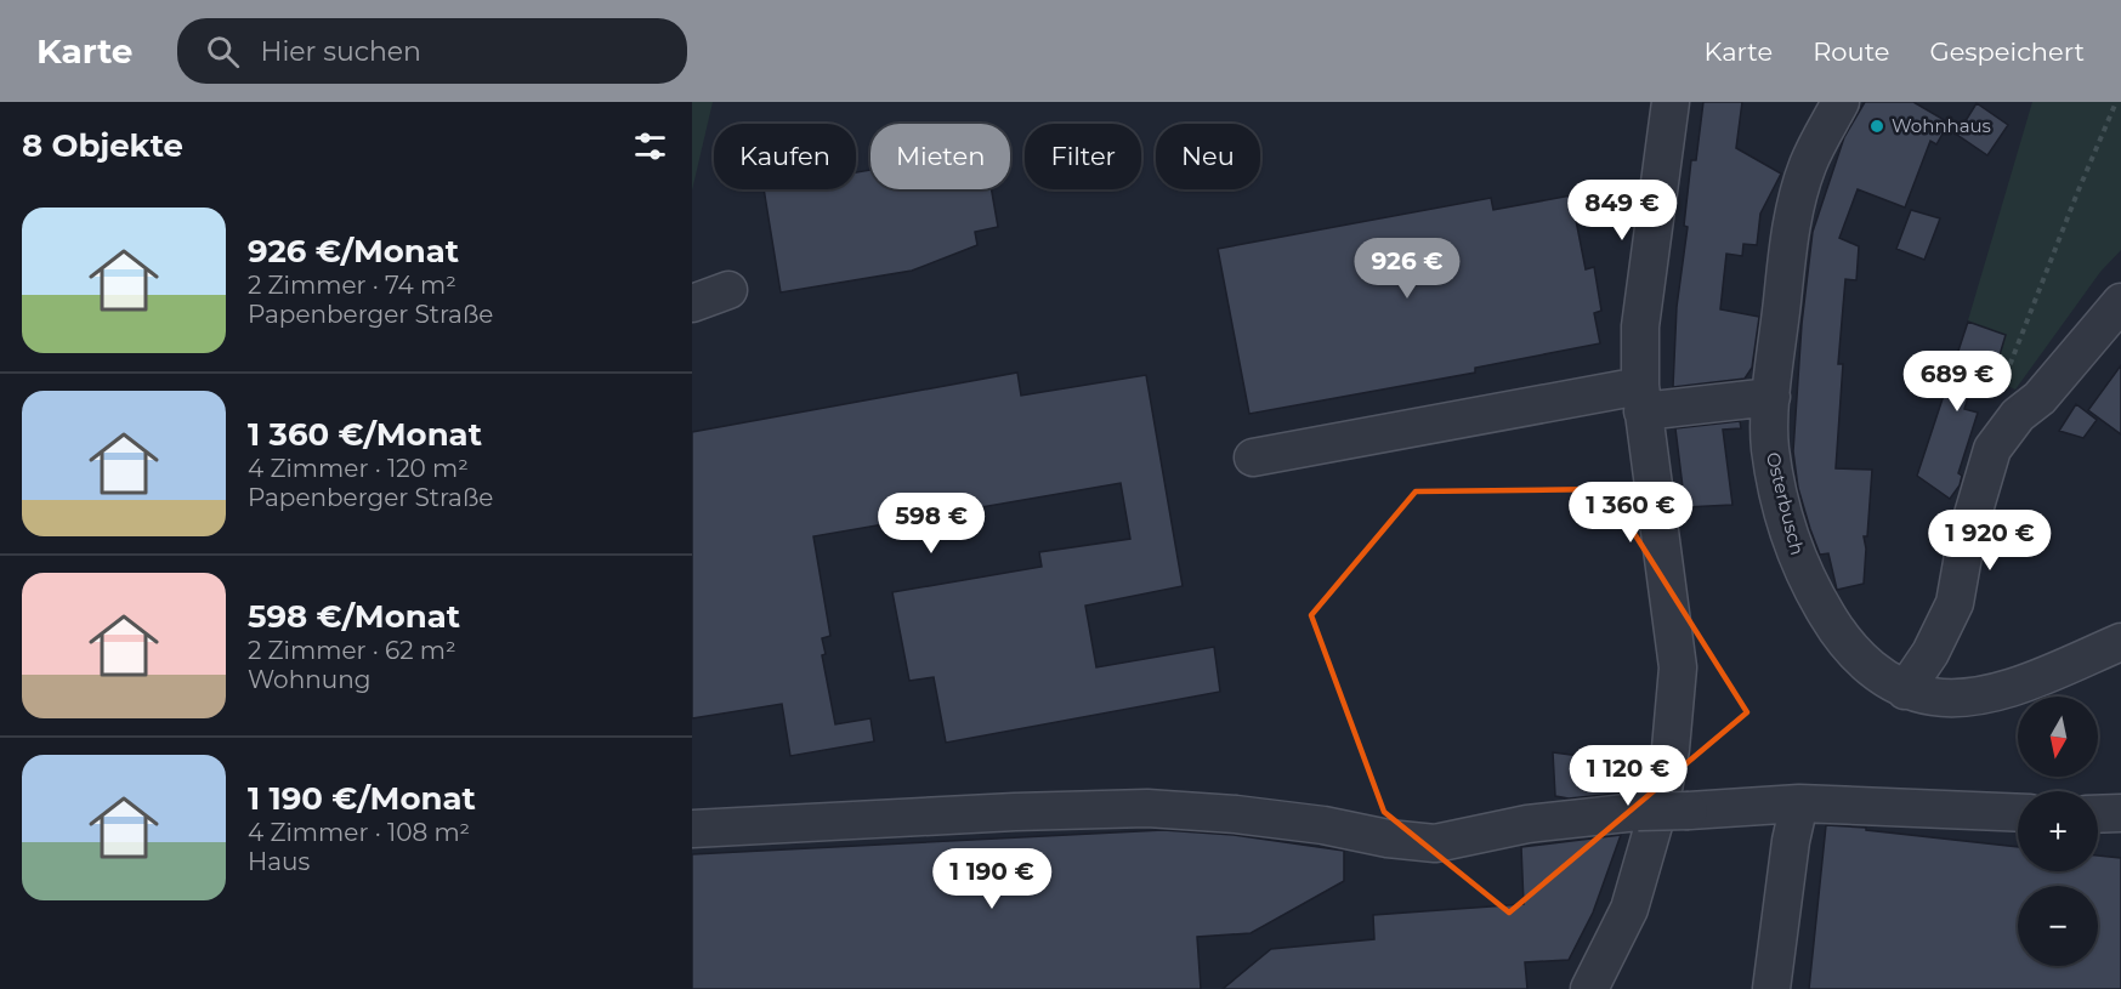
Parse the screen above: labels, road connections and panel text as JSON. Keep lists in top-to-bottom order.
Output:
{
  "streets": {
    "street": ["Osterbusch"]
  },
  "places": ["Wohnhaus"],
  "north": "bottom",
  "page": {
    "header": "Karte",
    "search": "Hier suchen",
    "nav": ["Karte", "Route", "Gespeichert"],
    "heading": "8 Objekte",
    "chip": [
      "Kaufen",
      "Mieten",
      "Filter",
      "Neu"
    ],
    "price": [
      "849 €",
      "926 €",
      "689 €",
      "1 360 €",
      "598 €",
      "1 920 €",
      "1 120 €",
      "1 190 €"
    ],
    "list": [
      {
        "name": "926 €/Monat",
        "note": "2 Zimmer · 74 m² · Papenberger Straße"
      },
      {
        "name": "1 360 €/Monat",
        "note": "4 Zimmer · 120 m² · Papenberger Straße"
      },
      {
        "name": "598 €/Monat",
        "note": "2 Zimmer · 62 m² · Wohnung"
      },
      {
        "name": "1 190 €/Monat",
        "note": "4 Zimmer · 108 m² · Haus"
      }
    ],
    "map_buttons": ["+", "−"]
  }
}
